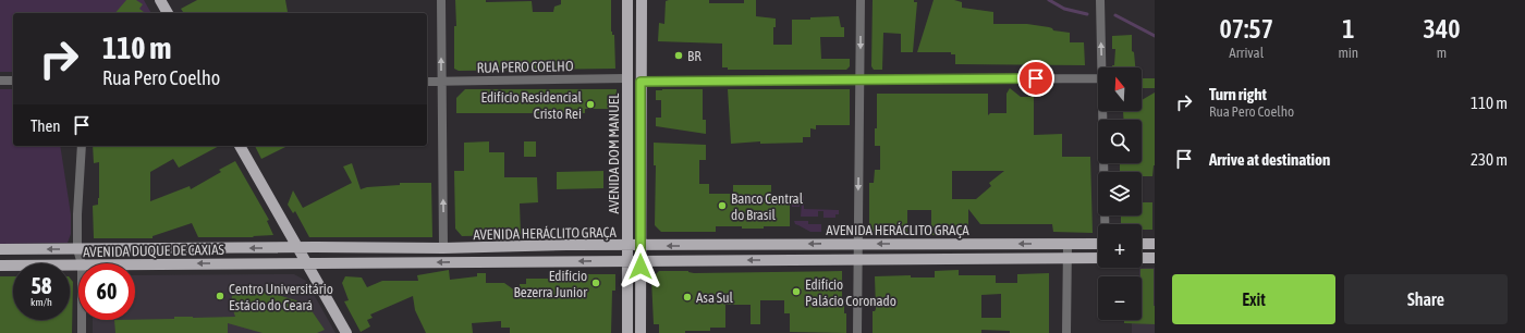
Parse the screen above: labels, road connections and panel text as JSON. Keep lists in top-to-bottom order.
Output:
{
  "streets": {
    "main road": ["AVENIDA DOM MANUEL", "AVENIDA HERÁCLITO GRAÇA", "AVENIDA DUQUE DE CAXIAS"],
    "street": ["RUA PERO COELHO"]
  },
  "crossings": [
    ["RUA PERO COELHO", "AVENIDA DOM MANUEL"],
    ["AVENIDA DOM MANUEL", "AVENIDA HERÁCLITO GRAÇA"],
    ["AVENIDA HERÁCLITO GRAÇA", "AVENIDA DUQUE DE CAXIAS"]
  ],
  "one_way": ["AVENIDA DUQUE DE CAXIAS"],
  "places": [
    "BR",
    "Edifício Residencial Cristo Rei",
    "Banco Central do Brasil",
    "Edifício Bezerra Junior",
    "Edifício Palácio Coronado",
    "Centro Universitário Estácio do Ceará",
    "Asa Sul"
  ],
  "north": "top",
  "page": {
    "eta": [
      "07:57",
      "Arrival",
      "1",
      "min",
      "340",
      "m"
    ],
    "turn": ["110 m", "Rua Pero Coelho"],
    "map_buttons": ["+", "−"],
    "list": [
      {
        "name": "Turn right",
        "note": "Rua Pero Coelho",
        "value": "110 m"
      },
      {
        "name": "Arrive at destination",
        "value": "230 m"
      }
    ],
    "then": "Then",
    "speed": "58 km/h",
    "limit": "60",
    "buttons": ["Exit", "Share"]
  }
}
